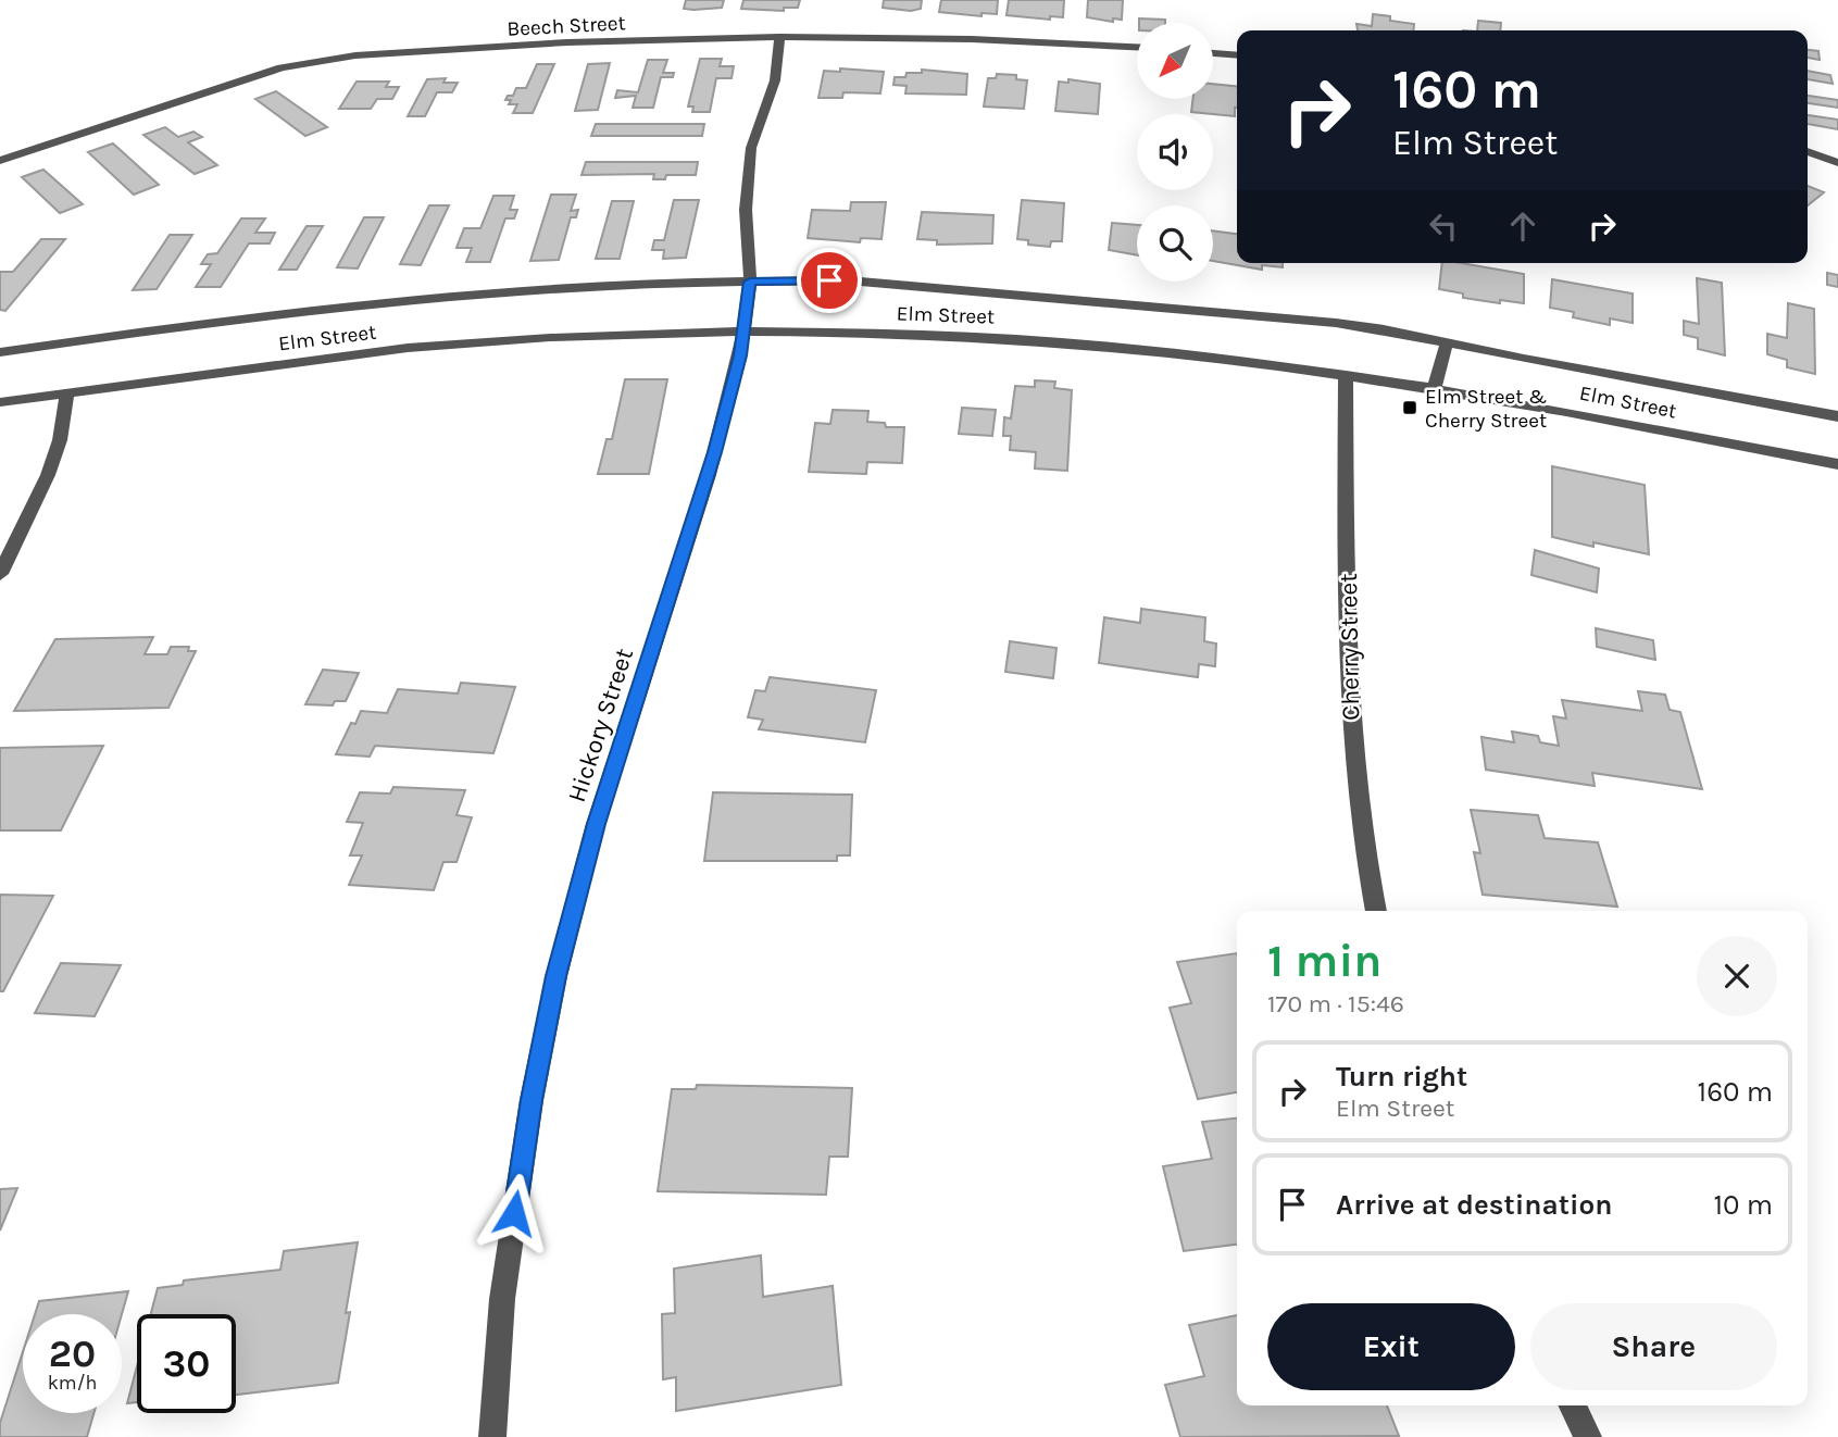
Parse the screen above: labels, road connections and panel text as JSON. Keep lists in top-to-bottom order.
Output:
{
  "streets": {
    "street": [
      "Beech Street",
      "Elm Street",
      "Cherry Street",
      "Hickory Street"
    ]
  },
  "crossings": [
    ["Beech Street", "Hickory Street"],
    ["Elm Street", "Cherry Street"],
    ["Elm Street", "Hickory Street"]
  ],
  "places": {
    "transit": ["Elm Street & Cherry Street"]
  },
  "north": "bottom left",
  "page": {
    "turn": ["160 m", "Elm Street"],
    "heading": ["1 min", "170 m · 15:46"],
    "list": [
      {
        "name": "Turn right",
        "note": "Elm Street",
        "value": "160 m"
      },
      {
        "name": "Arrive at destination",
        "value": "10 m"
      }
    ],
    "buttons": ["Exit", "Share"],
    "speed": "20 km/h",
    "limit": "30"
  }
}
